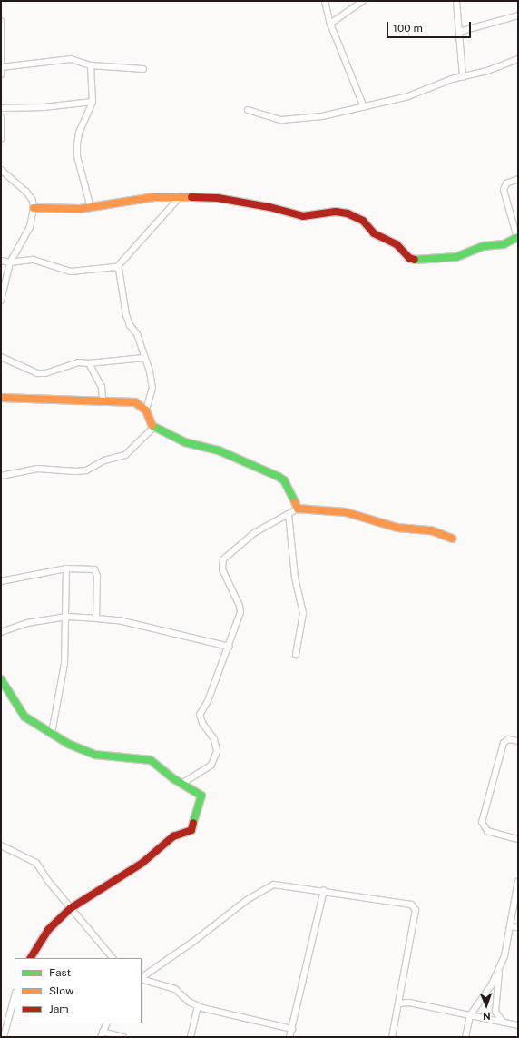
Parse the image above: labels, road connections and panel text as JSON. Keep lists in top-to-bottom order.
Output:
{
  "legend": ["Fast", "Slow", "Jam"],
  "scale_bar": "100 m",
  "north": "bottom"
}
